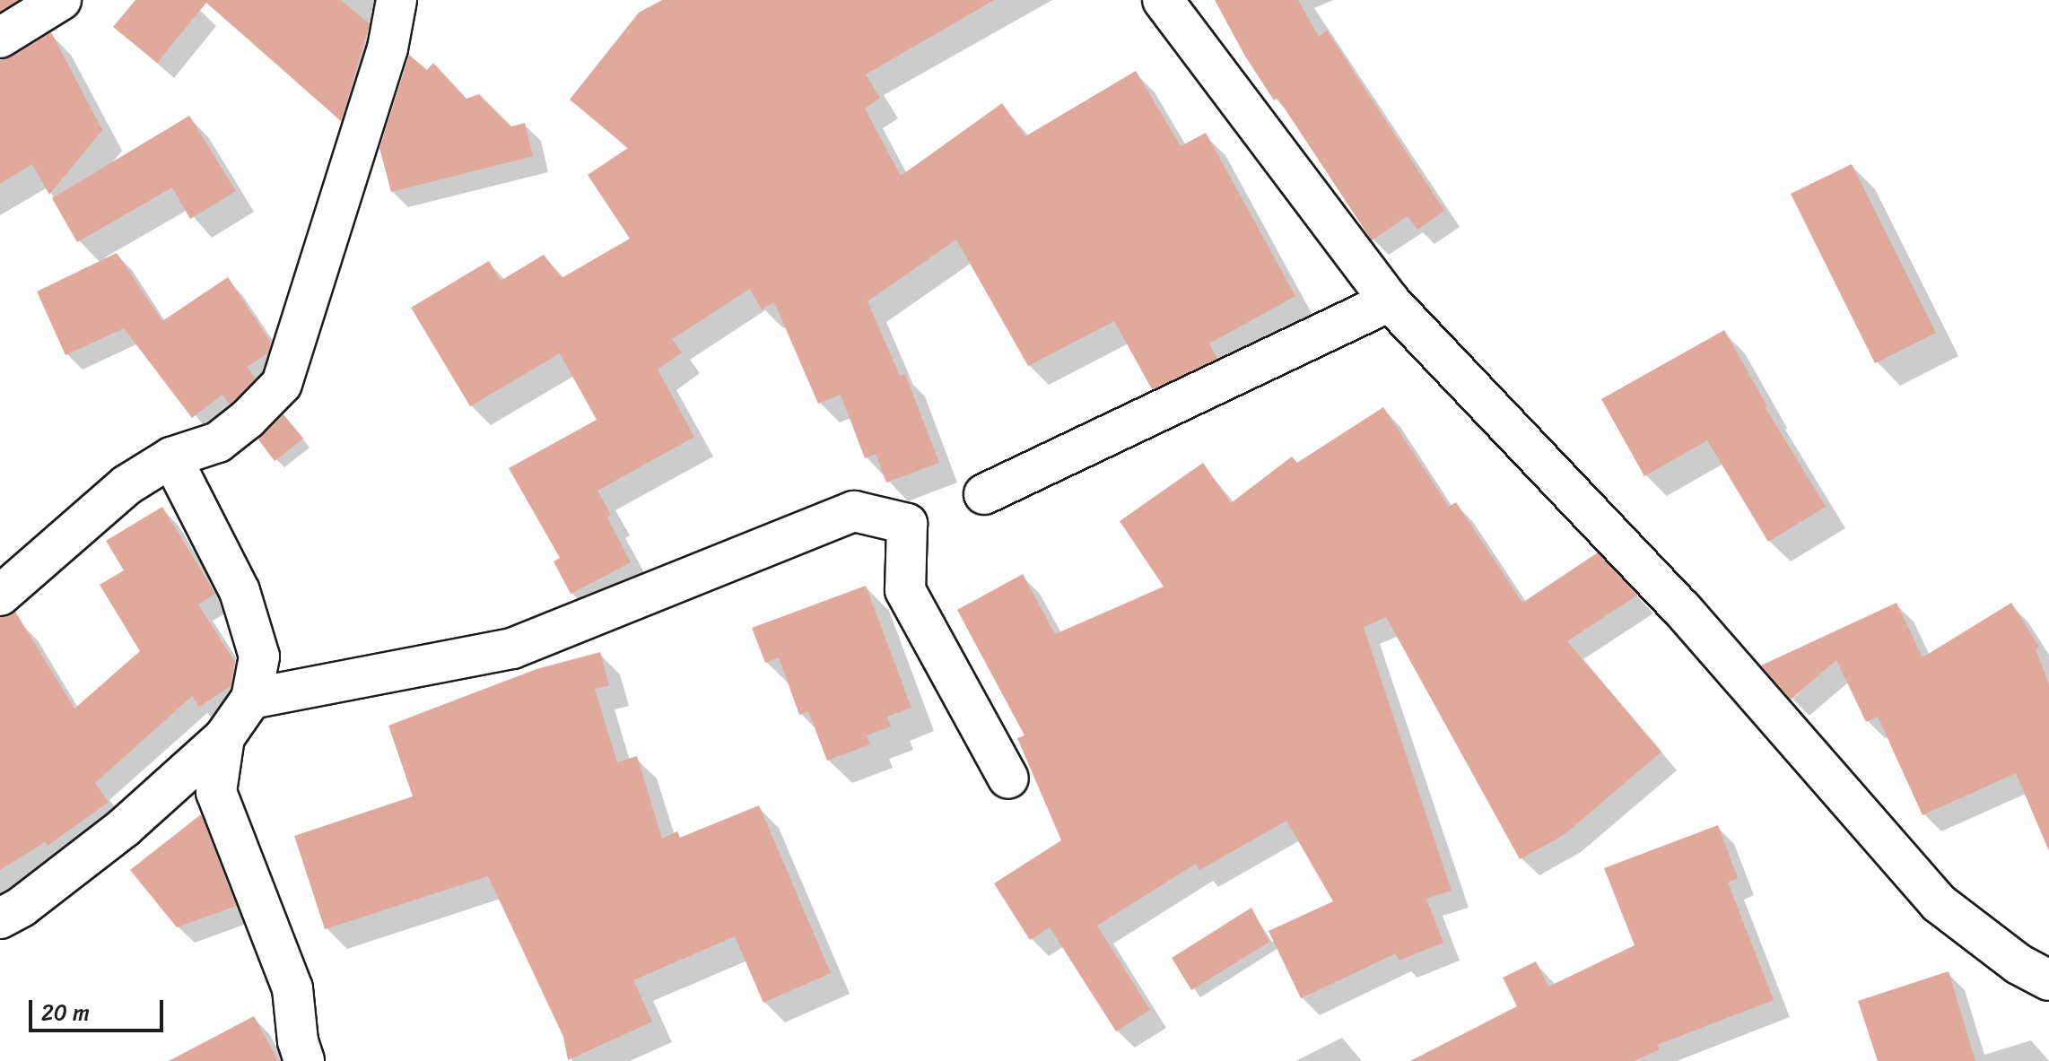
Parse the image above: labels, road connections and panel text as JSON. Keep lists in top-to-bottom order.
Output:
{
  "scale_bar": "20 m"
}
